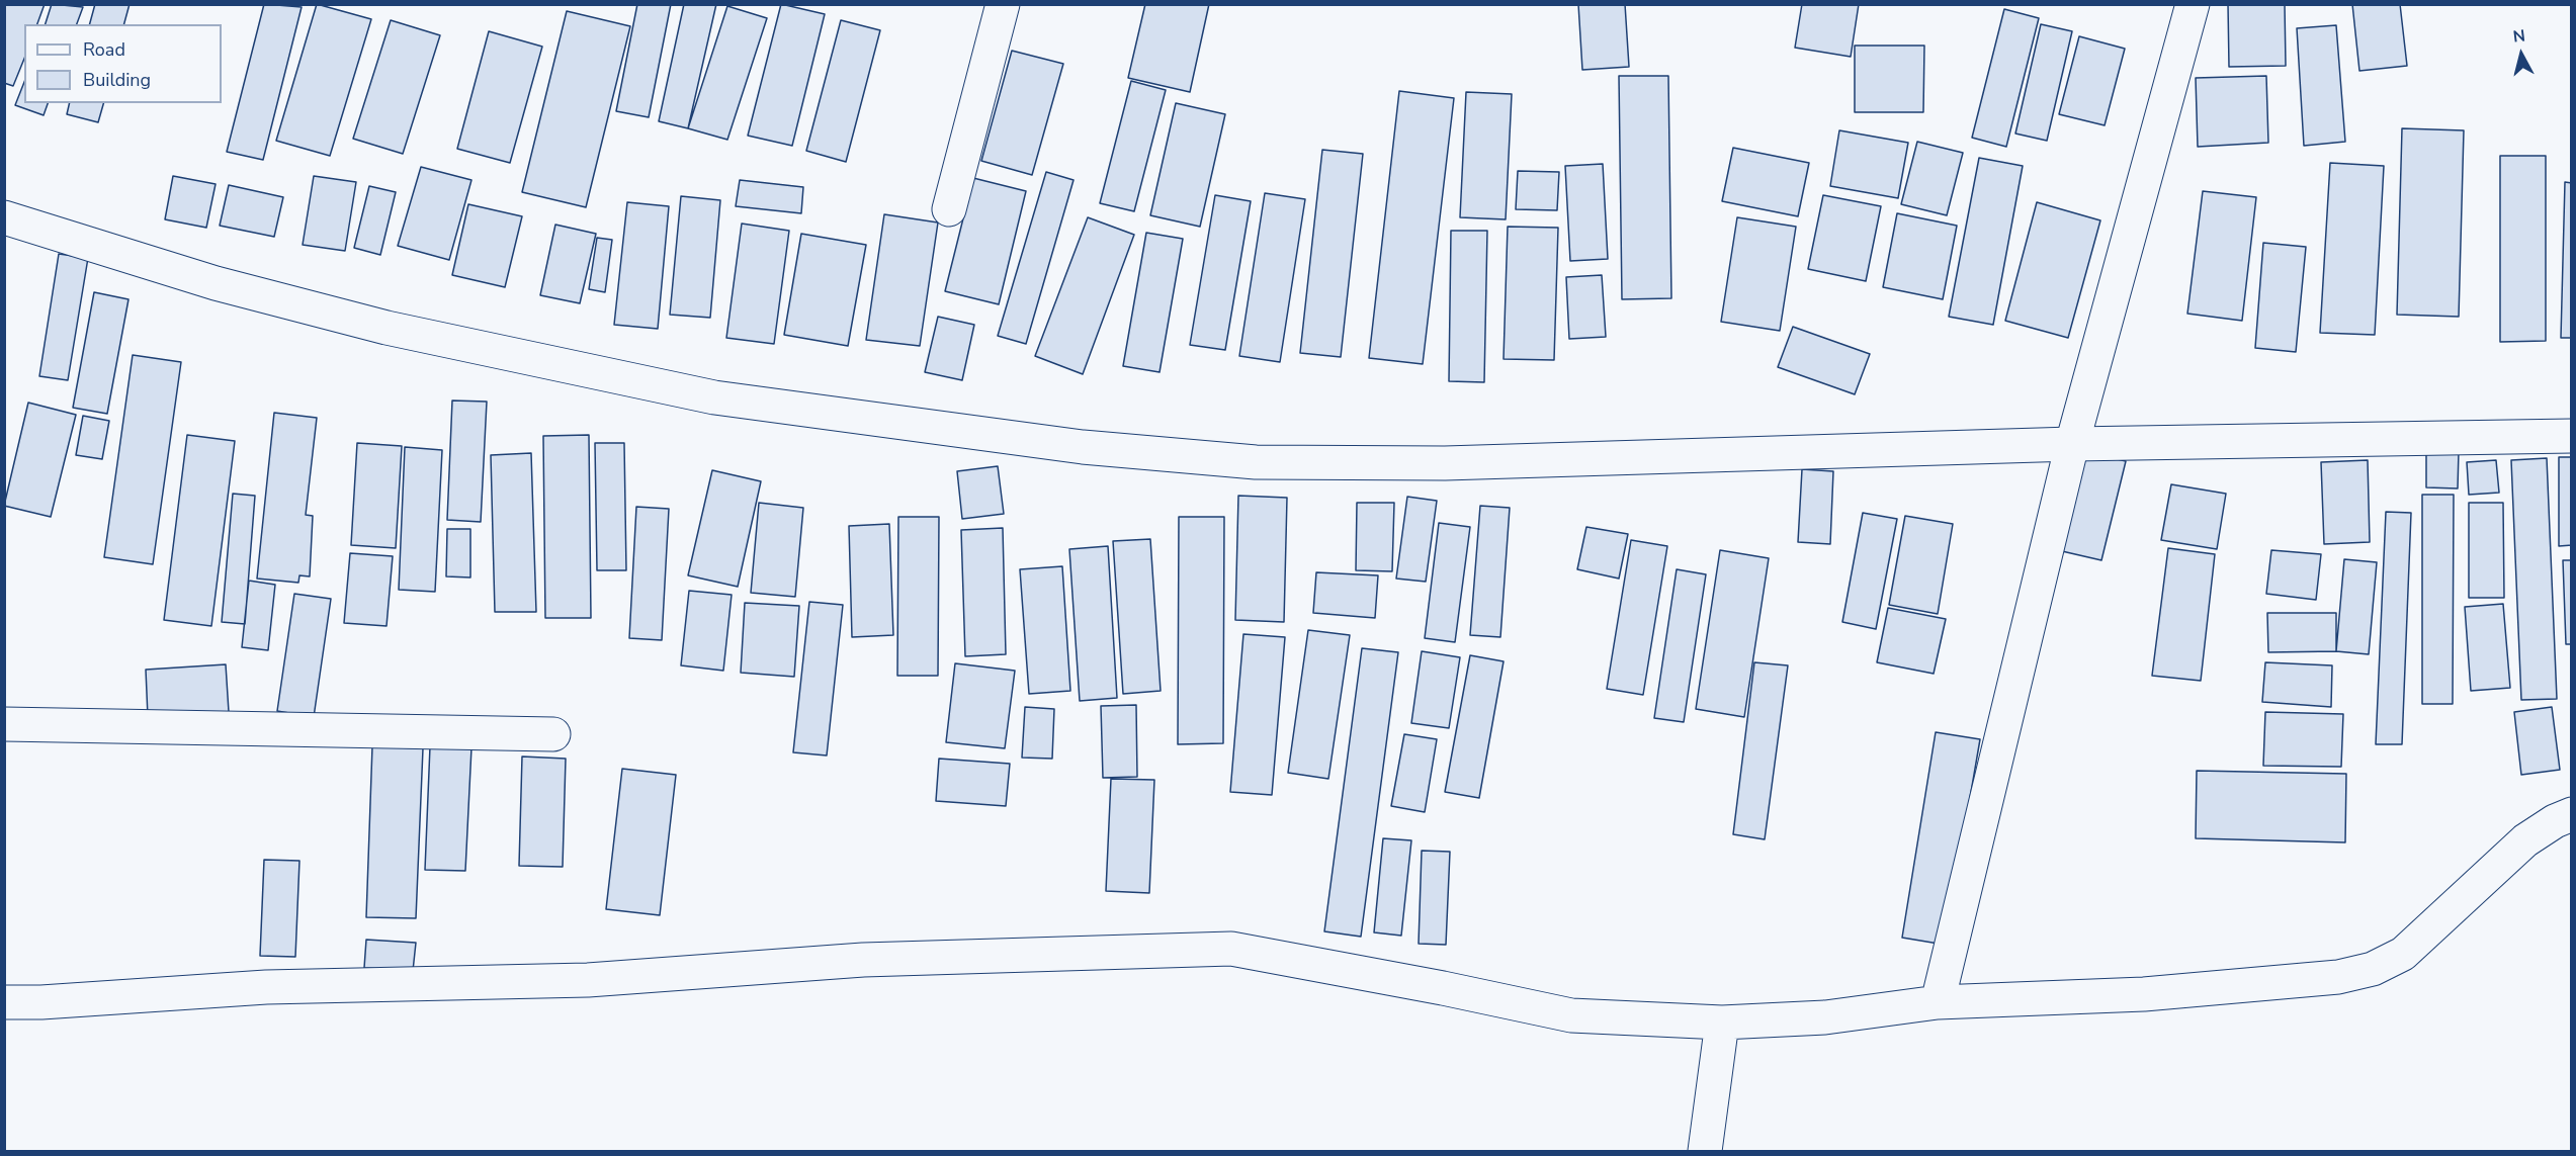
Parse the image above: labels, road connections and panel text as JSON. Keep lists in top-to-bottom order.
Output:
{
  "legend": ["Road", "Building"],
  "north": "top"
}
